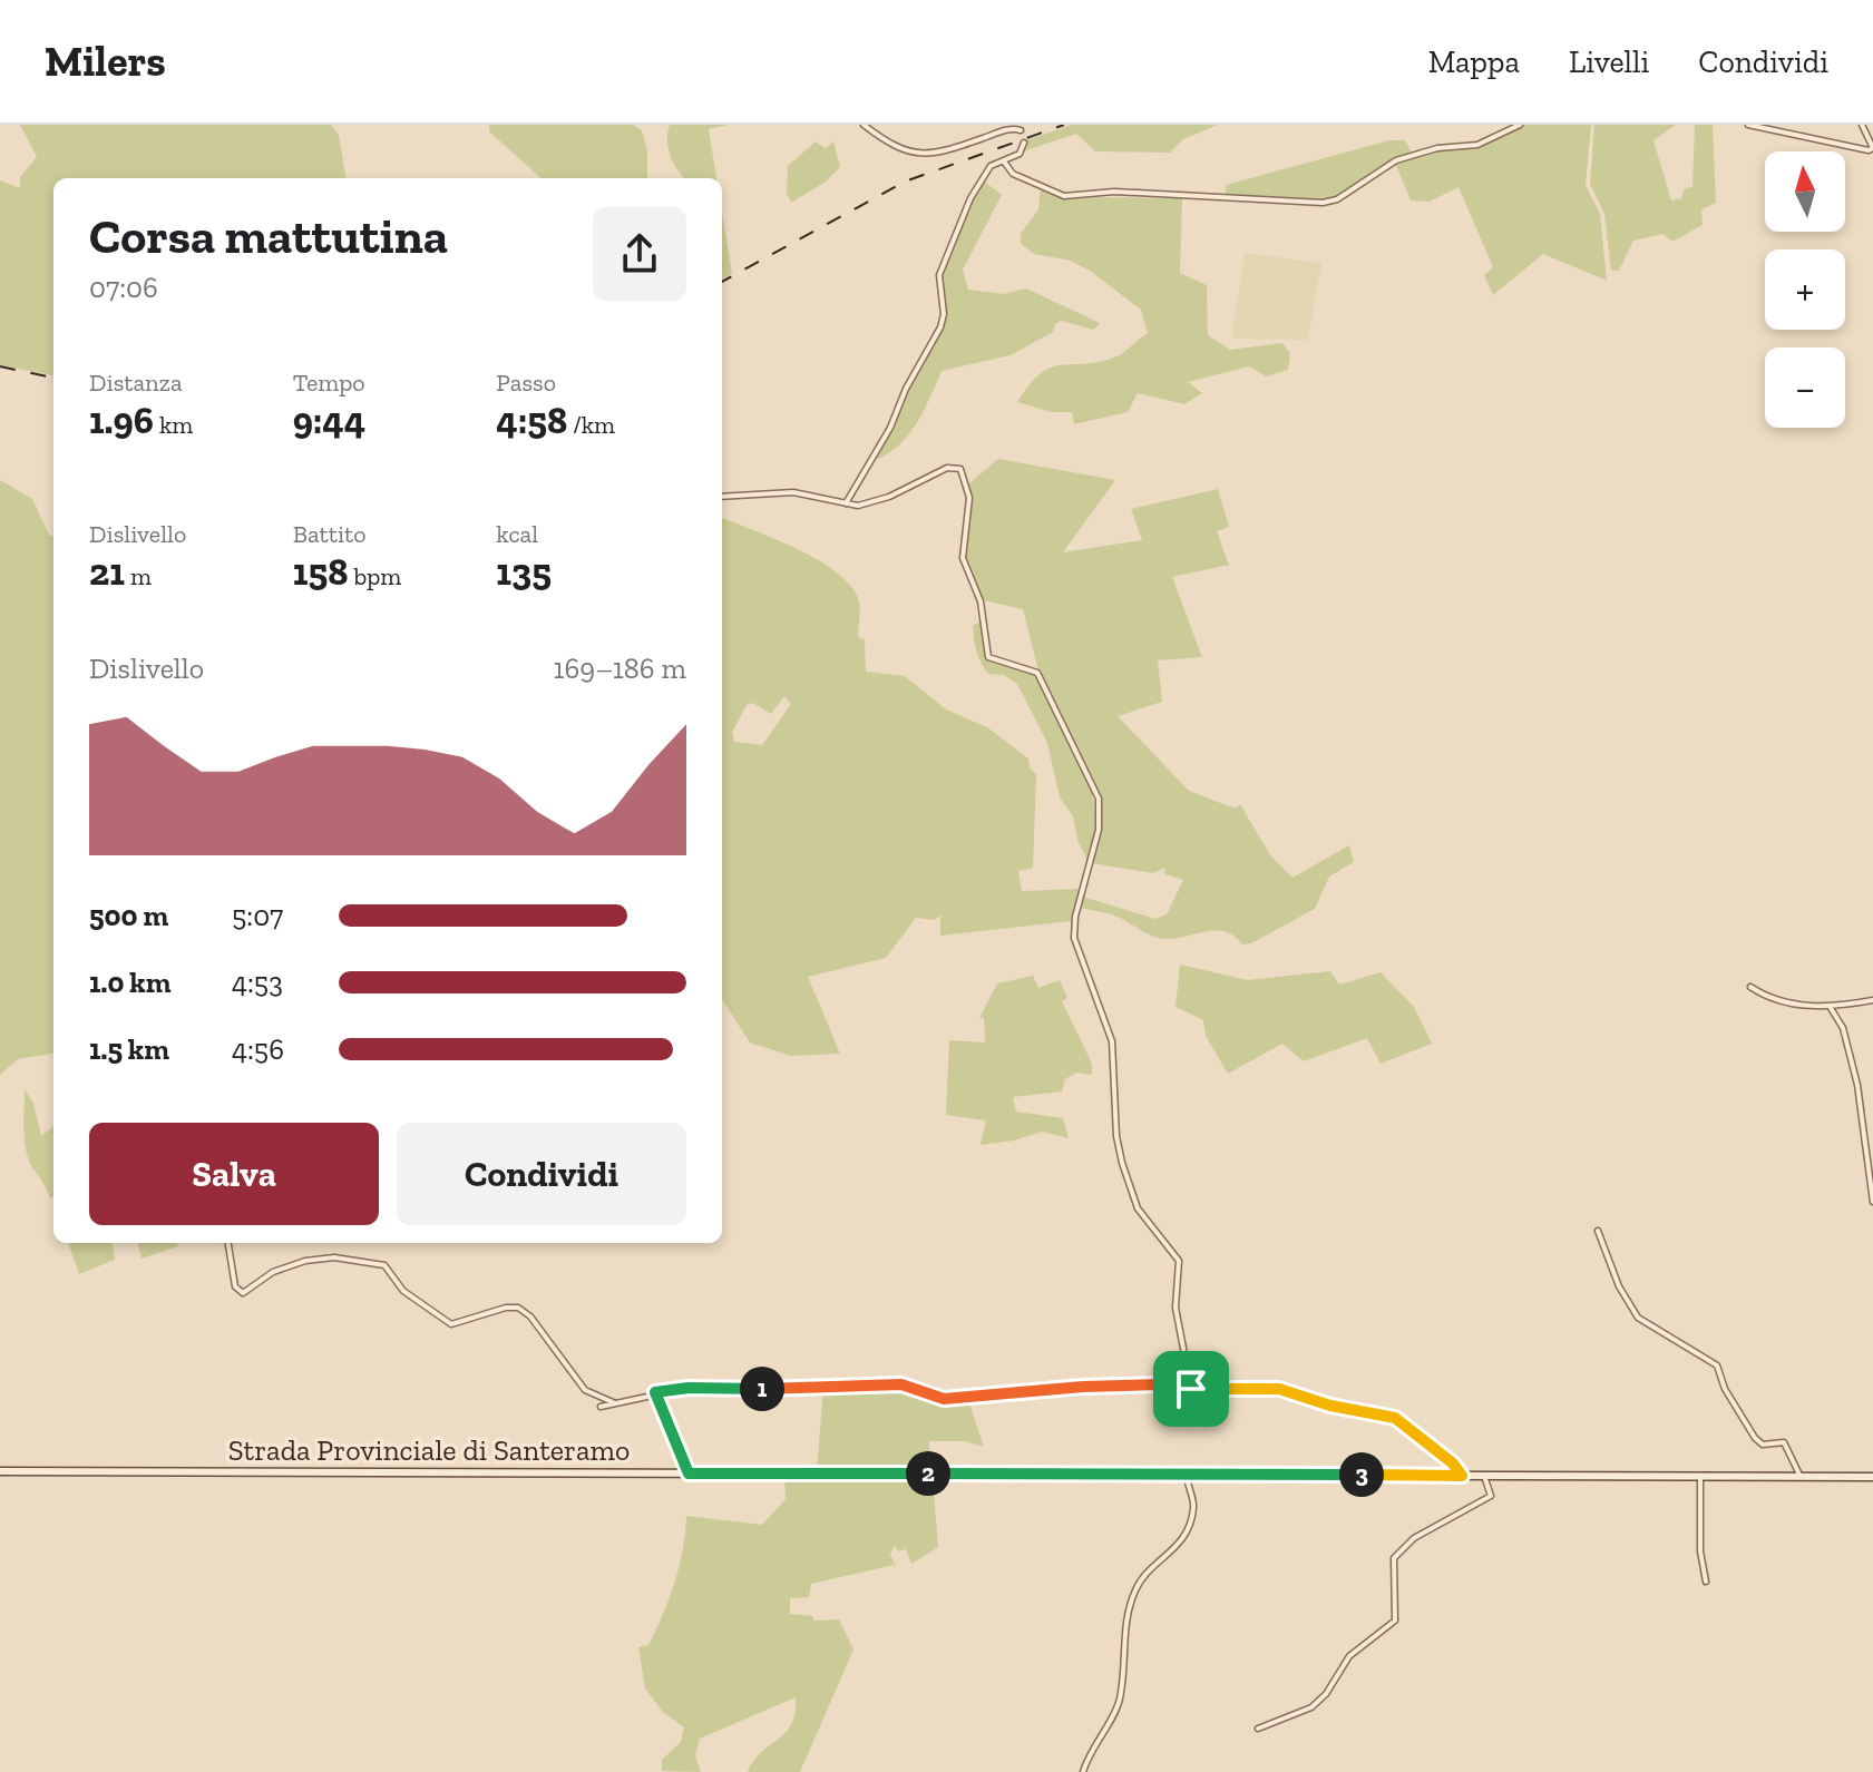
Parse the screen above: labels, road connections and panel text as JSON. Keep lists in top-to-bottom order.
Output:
{
  "streets": {
    "main road": ["Strada Provinciale di Santeramo"]
  },
  "north": "top",
  "page": {
    "header": "Milers",
    "nav": ["Mappa", "Livelli", "Condividi"],
    "map_buttons": ["+", "−"],
    "heading": ["Corsa mattutina", "07:06"],
    "stats": [
      ["Distanza", "1.96 km"],
      ["Tempo", "9:44"],
      ["Passo", "4:58 /km"],
      ["Dislivello", "21 m"],
      ["Battito", "158 bpm"],
      ["kcal", "135"]
    ],
    "chart": ["Dislivello", "169–186 m"],
    "list": [
      {
        "name": "500 m",
        "note": "5:07"
      },
      {
        "name": "1.0 km",
        "note": "4:53"
      },
      {
        "name": "1.5 km",
        "note": "4:56"
      }
    ],
    "buttons": ["Salva", "Condividi"],
    "pins": ["1", "2", "3"]
  }
}
